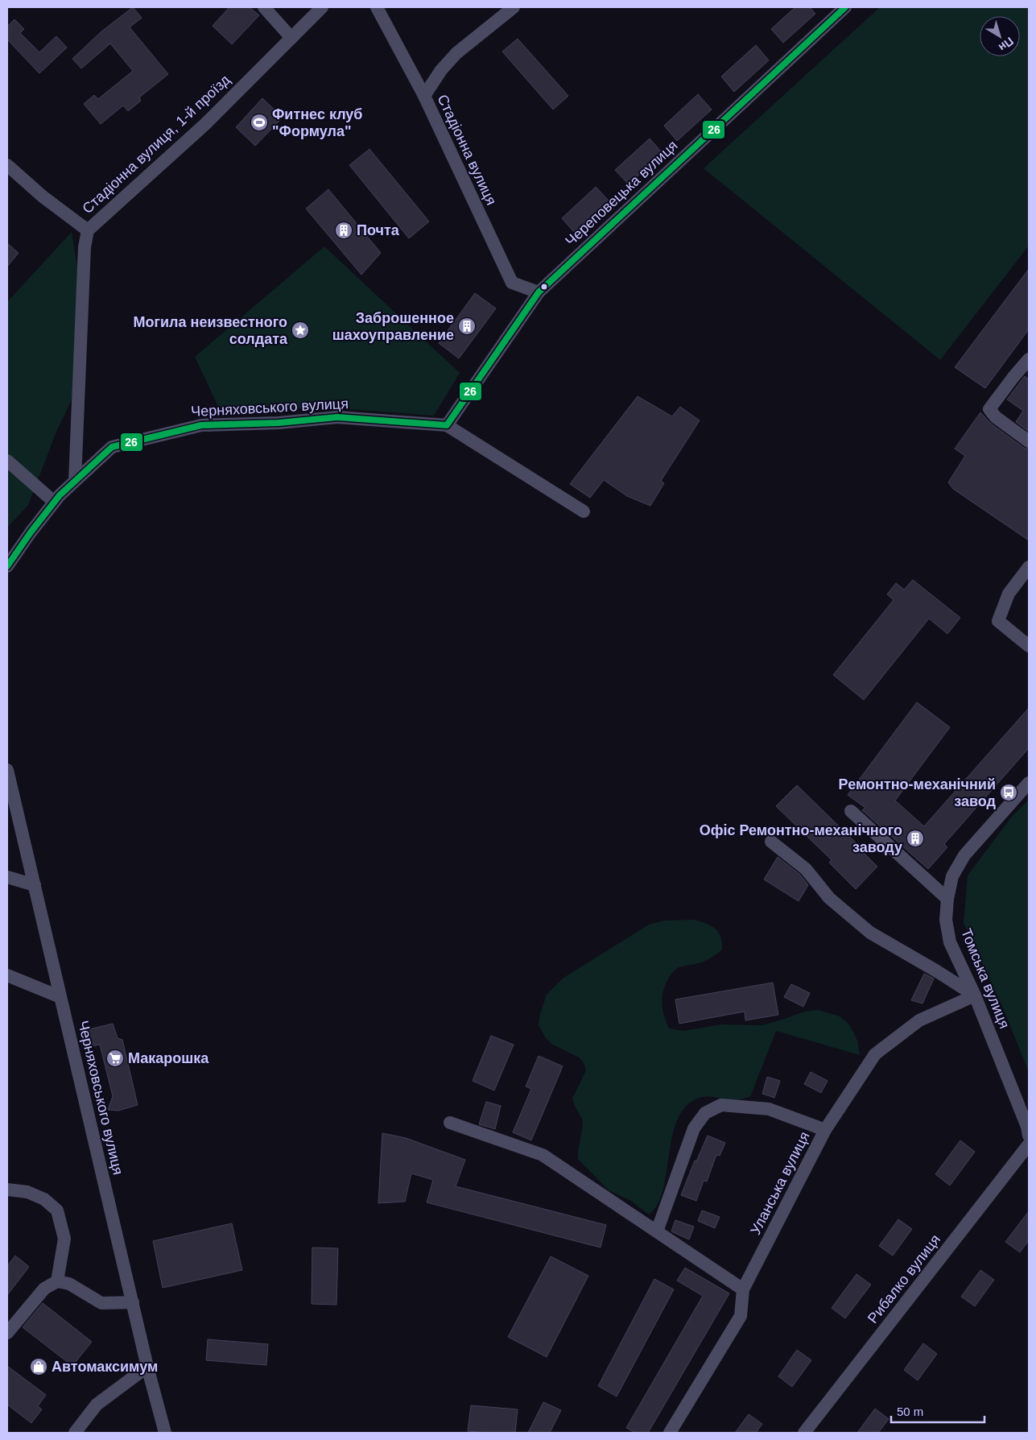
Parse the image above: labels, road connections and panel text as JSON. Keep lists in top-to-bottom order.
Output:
{
  "streets": {
    "street": [
      "Стадіонна вулиця, 1-й проїзд",
      "Стадіонна вулиця",
      "Череповецька вулиця",
      "Черняховського вулиця",
      "Томська вулиця",
      "Уланська вулиця",
      "Рибалко вулиця"
    ]
  },
  "crossings": [
    ["Стадіонна вулиця, 1-й проїзд", "Черняховського вулиця"],
    ["Стадіонна вулиця", "Череповецька вулиця"],
    ["Череповецька вулиця", "Черняховського вулиця"],
    ["Томська вулиця", "Уланська вулиця"]
  ],
  "places": {
    "sports": ["Фитнес клуб \"Формула\""],
    "building": ["Почта", "Заброшенное шахоуправление", "Офіс Ремонтно-механічного заводу"],
    "place": ["Могила неизвестного солдата"],
    "bus stop": ["Ремонтно-механічний завод"],
    "supermarket": ["Макарошка"],
    "shop": ["Автомаксимум"]
  },
  "lines": ["transit line 26"],
  "scale_bar": "50 m",
  "north": "bottom right"
}
